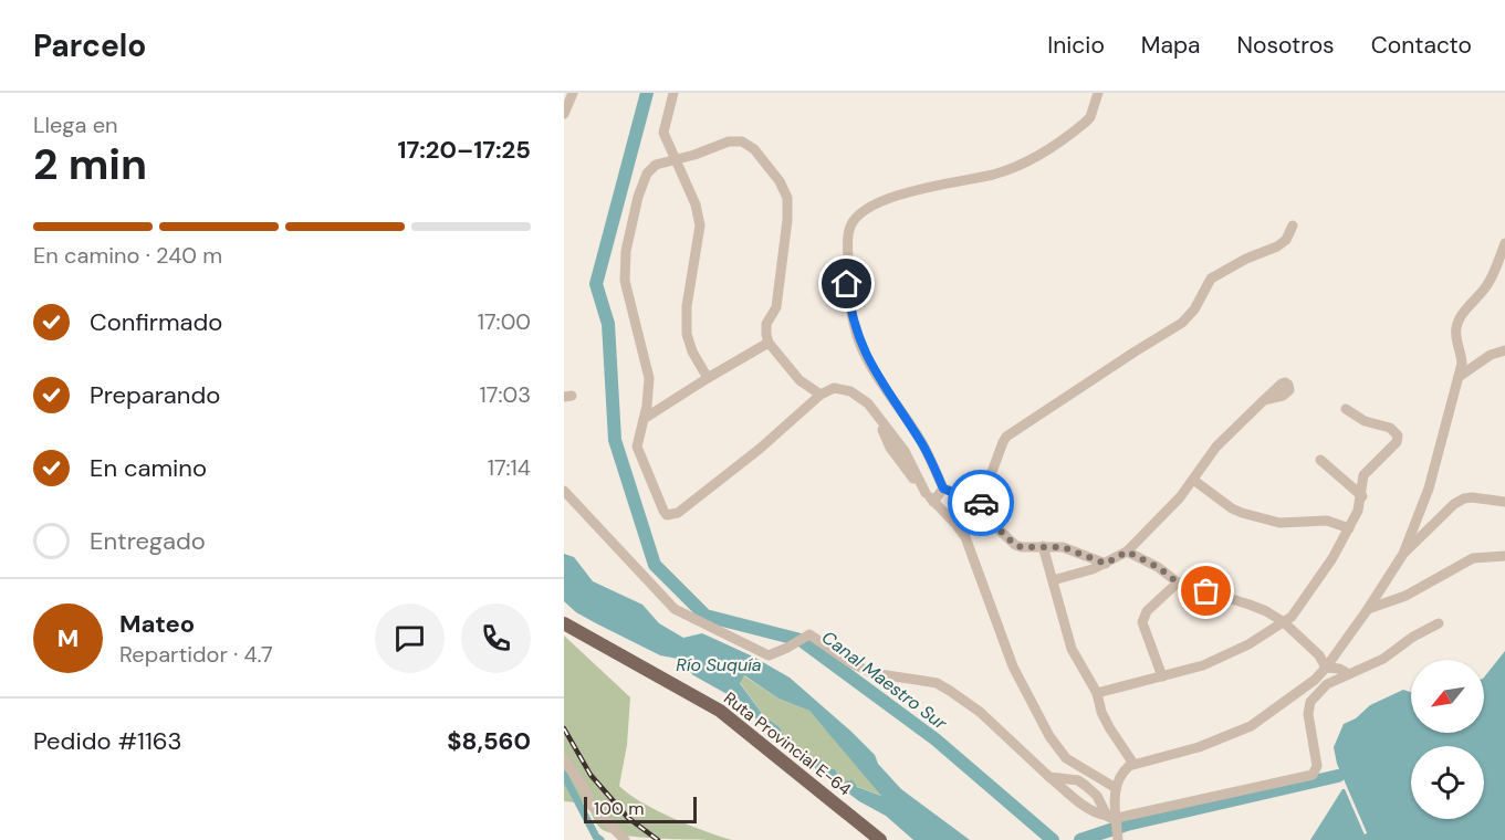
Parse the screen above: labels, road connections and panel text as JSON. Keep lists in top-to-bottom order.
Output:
{
  "streets": {
    "main road": ["Ruta Provincial E-64"]
  },
  "water": ["Río Suquía", "Canal Maestro Sur"],
  "scale_bar": "100 m",
  "north": "bottom left",
  "page": {
    "header": "Parcelo",
    "nav": [
      "Inicio",
      "Mapa",
      "Nosotros",
      "Contacto"
    ],
    "heading": ["2 min", "Llega en", "17:20–17:25"],
    "panel": [
      "Mateo",
      "Repartidor · 4.7",
      "Pedido #1163",
      "$8,560"
    ],
    "bar": "En camino · 240 m",
    "list": [
      ["Confirmado", "17:00"],
      ["Preparando", "17:03"],
      ["En camino", "17:14"],
      "Entregado"
    ],
    "round": "M",
    "scale": "100 m"
  }
}
